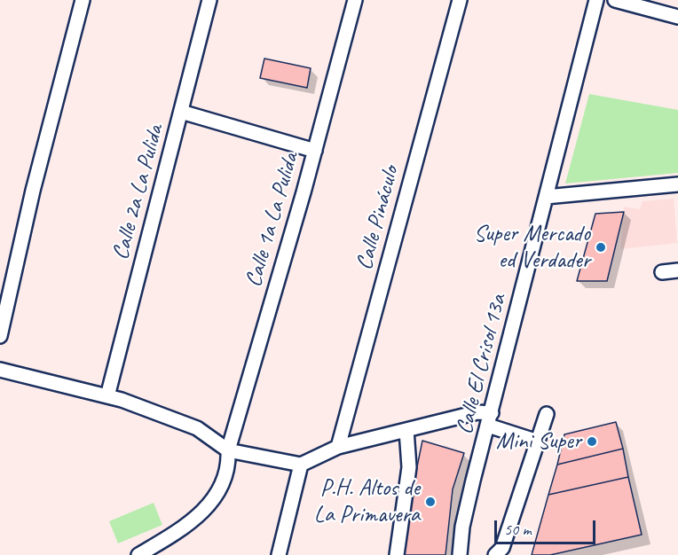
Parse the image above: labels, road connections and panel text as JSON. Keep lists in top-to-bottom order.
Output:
{
  "streets": {
    "street": [
      "Calle 2a La Pulida",
      "Calle Pináculo",
      "Calle 1a La Pulida",
      "Calle El Crisol 13a"
    ]
  },
  "places": ["Super Mercado ed Verdader", "Mini Super", "P.H. Altos de La Primavera"],
  "scale_bar": "50 m"
}
